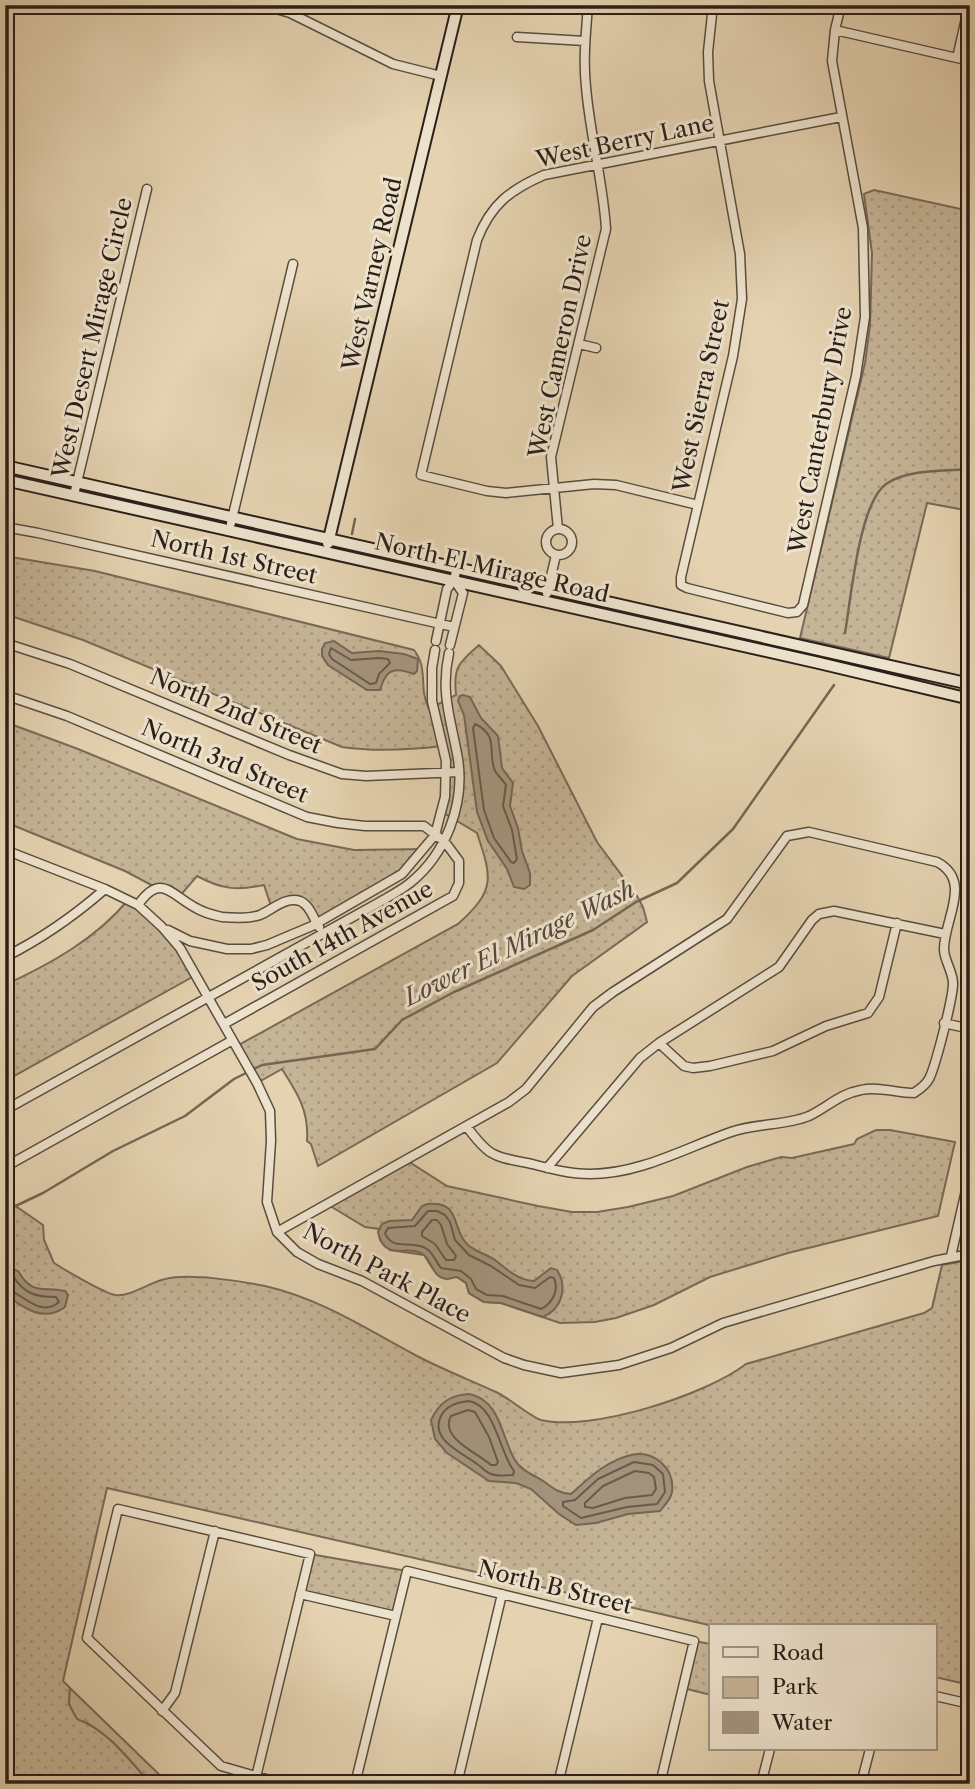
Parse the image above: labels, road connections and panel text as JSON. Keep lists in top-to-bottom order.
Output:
{
  "streets": {
    "main road": ["West Varney Road", "North El Mirage Road"],
    "street": [
      "West Berry Lane",
      "West Desert Mirage Circle",
      "West Cameron Drive",
      "West Sierra Street",
      "West Canterbury Drive",
      "North 1st Street",
      "North 2nd Street",
      "North 3rd Street",
      "South 14th Avenue",
      "North Park Place",
      "North B Street"
    ]
  },
  "crossings": [
    ["West Berry Lane", "West Cameron Drive"],
    ["West Berry Lane", "West Sierra Street"],
    ["West Berry Lane", "West Canterbury Drive"],
    ["West Varney Road", "North El Mirage Road"],
    ["West Desert Mirage Circle", "North El Mirage Road"],
    ["West Cameron Drive", "North El Mirage Road"],
    ["West Sierra Street", "West Canterbury Drive"],
    ["South 14th Avenue", "North Park Place"]
  ],
  "water": ["Lower El Mirage Wash"],
  "legend": ["Road", "Park", "Water"]
}
